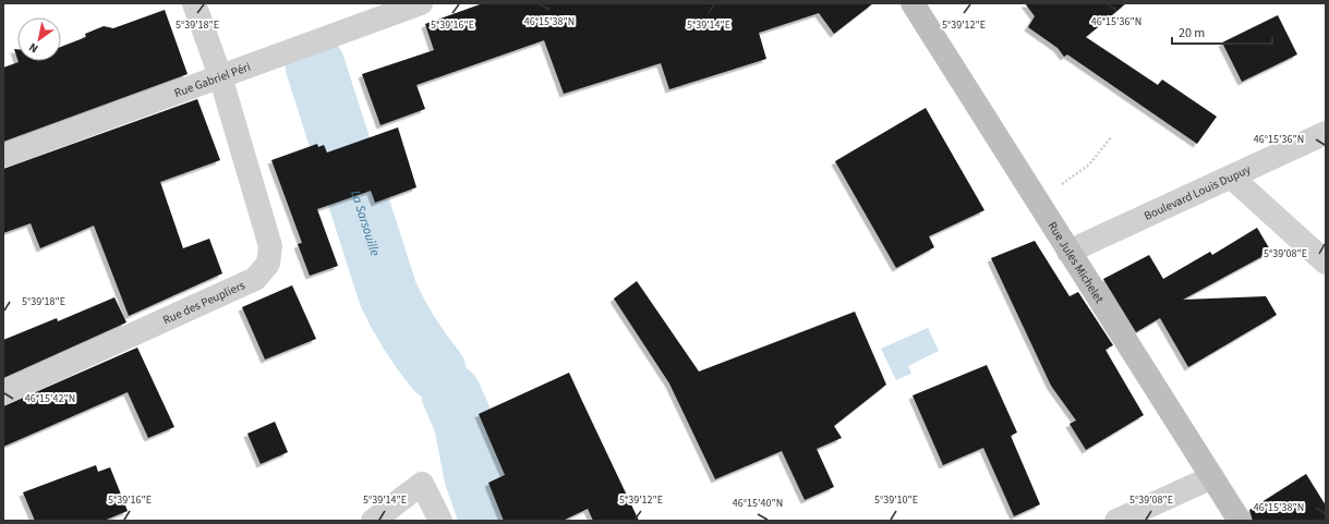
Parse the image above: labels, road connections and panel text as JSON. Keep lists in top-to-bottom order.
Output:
{
  "streets": {
    "main road": ["Rue Jules Michelet"],
    "street": ["Rue Gabriel Péri", "Boulevard Louis Dupuy", "Rue des Peupliers"]
  },
  "crossings": [
    ["Rue Gabriel Péri", "Rue des Peupliers"],
    ["Boulevard Louis Dupuy", "Rue Jules Michelet"]
  ],
  "water": ["La Sarsouille"],
  "scale_bar": "20 m",
  "north": "bottom left",
  "coordinates": [
    "46°15'38\"N",
    "46°15'36\"N",
    "5°39'16\"E",
    "5°39'14\"E",
    "5°39'12\"E",
    "5°39'18\"E",
    "5°39'08\"E",
    "46°15'42\"N",
    "5°39'10\"E",
    "46°15'40\"N"
  ]
}
